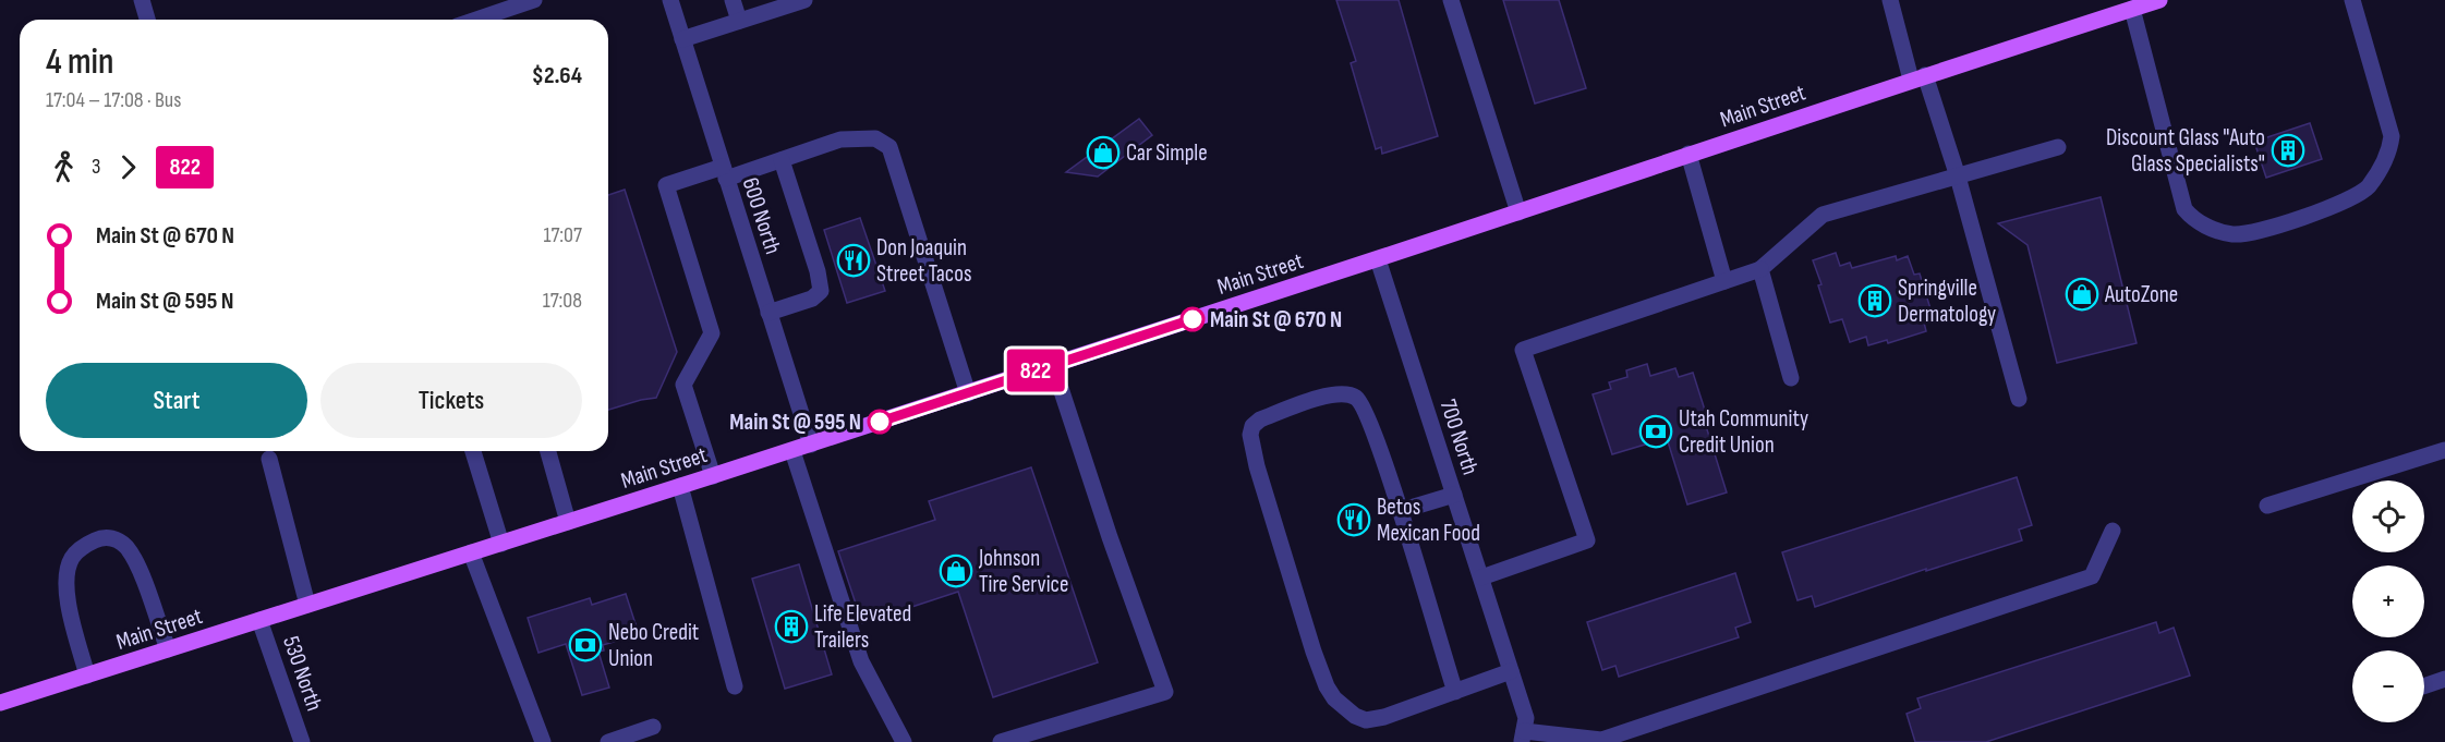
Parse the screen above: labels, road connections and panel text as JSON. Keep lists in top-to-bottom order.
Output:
{
  "streets": {
    "main road": ["Main Street"],
    "street": ["600 North", "700 North", "530 North"]
  },
  "crossings": [
    ["Main Street", "600 North"],
    ["Main Street", "700 North"],
    ["Main Street", "530 North"]
  ],
  "places": {
    "building": ["Discount Glass \"Auto Glass Specialists\"", "Springville Dermatology", "Life Elevated Trailers"],
    "shop": ["Car Simple", "AutoZone", "Johnson Tire Service"],
    "restaurant": ["Don Joaquin Street Tacos", "Betos Mexican Food"],
    "other": ["Main St @ 670 N", "Main St @ 595 N"],
    "bank": ["Utah Community Credit Union", "Nebo Credit Union"]
  },
  "lines": ["bus line 822"],
  "page": {
    "on_map": "822",
    "heading": ["4 min", "17:04 – 17:08 · Bus", "$2.64"],
    "legs": ["3", "822"],
    "list": [
      {
        "name": "Main St @ 670 N",
        "value": "17:07"
      },
      {
        "name": "Main St @ 595 N",
        "value": "17:08"
      }
    ],
    "buttons": ["Start", "Tickets"],
    "map_buttons": ["+", "−"]
  }
}
